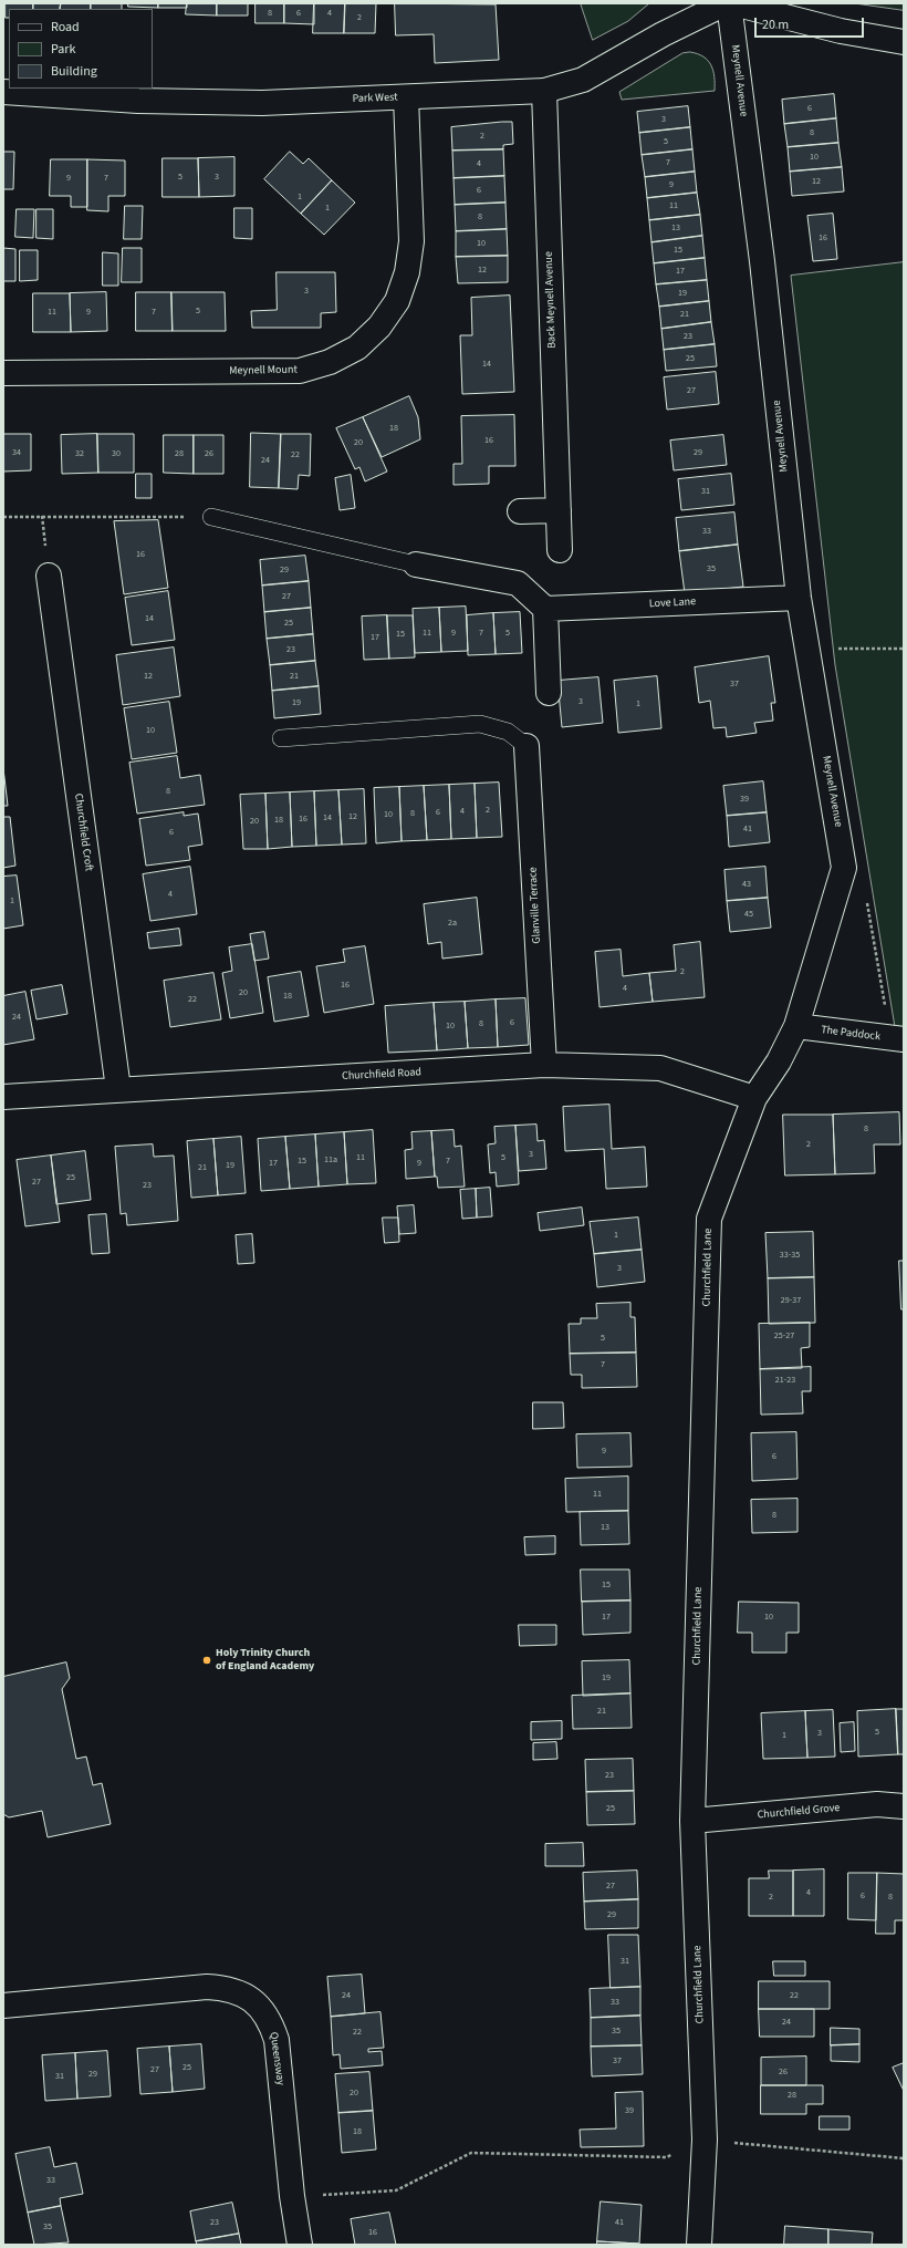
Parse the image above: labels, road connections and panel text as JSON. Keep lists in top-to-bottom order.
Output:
{
  "streets": {
    "street": [
      "Meynell Avenue",
      "Park West",
      "Back Meynell Avenue",
      "Meynell Mount",
      "Love Lane",
      "Churchfield Croft",
      "Glanville Terrace",
      "The Paddock",
      "Churchfield Road",
      "Churchfield Lane",
      "Churchfield Grove",
      "Queensway"
    ]
  },
  "crossings": [
    ["Meynell Avenue", "Park West"],
    ["Meynell Avenue", "Love Lane"],
    ["Meynell Avenue", "The Paddock"],
    ["Meynell Avenue", "Churchfield Lane"],
    ["Park West", "Back Meynell Avenue"],
    ["Park West", "Meynell Mount"],
    ["Churchfield Croft", "Churchfield Road"],
    ["Glanville Terrace", "Churchfield Road"],
    ["The Paddock", "Churchfield Lane"],
    ["Churchfield Road", "Churchfield Lane"],
    ["Churchfield Lane", "Churchfield Grove"]
  ],
  "places": ["Holy Trinity Church of England Academy"],
  "house_numbers": [
    "8",
    "6",
    "4",
    "2",
    "6",
    "3",
    "8",
    "2",
    "5",
    "10",
    "7",
    "4",
    "5",
    "3",
    "9",
    "7",
    "12",
    "9",
    "6",
    "1",
    "11",
    "1",
    "8",
    "13",
    "16",
    "10",
    "15",
    "12",
    "17",
    "3",
    "19",
    "5",
    "11",
    "9",
    "7",
    "21",
    "23",
    "25",
    "14",
    "27",
    "18",
    "16",
    "20",
    "34",
    "29",
    "32",
    "30",
    "28",
    "26",
    "22",
    "24",
    "31",
    "33",
    "16",
    "35",
    "29",
    "27",
    "14",
    "25",
    "11",
    "9",
    "7",
    "5",
    "15",
    "17",
    "23",
    "12",
    "21",
    "37",
    "3",
    "19",
    "1",
    "10",
    "8",
    "39",
    "2",
    "4",
    "6",
    "8",
    "10",
    "12",
    "14",
    "16",
    "18",
    "20",
    "41",
    "6",
    "43",
    "4",
    "1",
    "45",
    "2a",
    "2",
    "16",
    "4",
    "20",
    "18",
    "22",
    "24",
    "6",
    "8",
    "10",
    "8",
    "2",
    "3",
    "11",
    "5",
    "11a",
    "15",
    "7",
    "17",
    "9",
    "19",
    "21",
    "25",
    "27",
    "23",
    "1",
    "33-35",
    "3",
    "29-37",
    "25-27",
    "5",
    "7",
    "21-23",
    "9",
    "6",
    "11",
    "8",
    "13",
    "15",
    "17",
    "10",
    "19",
    "21",
    "5",
    "3",
    "1",
    "23",
    "25",
    "27",
    "4",
    "6",
    "2",
    "8",
    "29",
    "31",
    "24",
    "22",
    "33",
    "24",
    "35",
    "22",
    "37",
    "25",
    "27",
    "26",
    "29",
    "31",
    "20",
    "28",
    "39",
    "18",
    "33",
    "23",
    "41",
    "35",
    "16"
  ],
  "legend": ["Road", "Park", "Building"],
  "scale_bar": "20 m"
}
